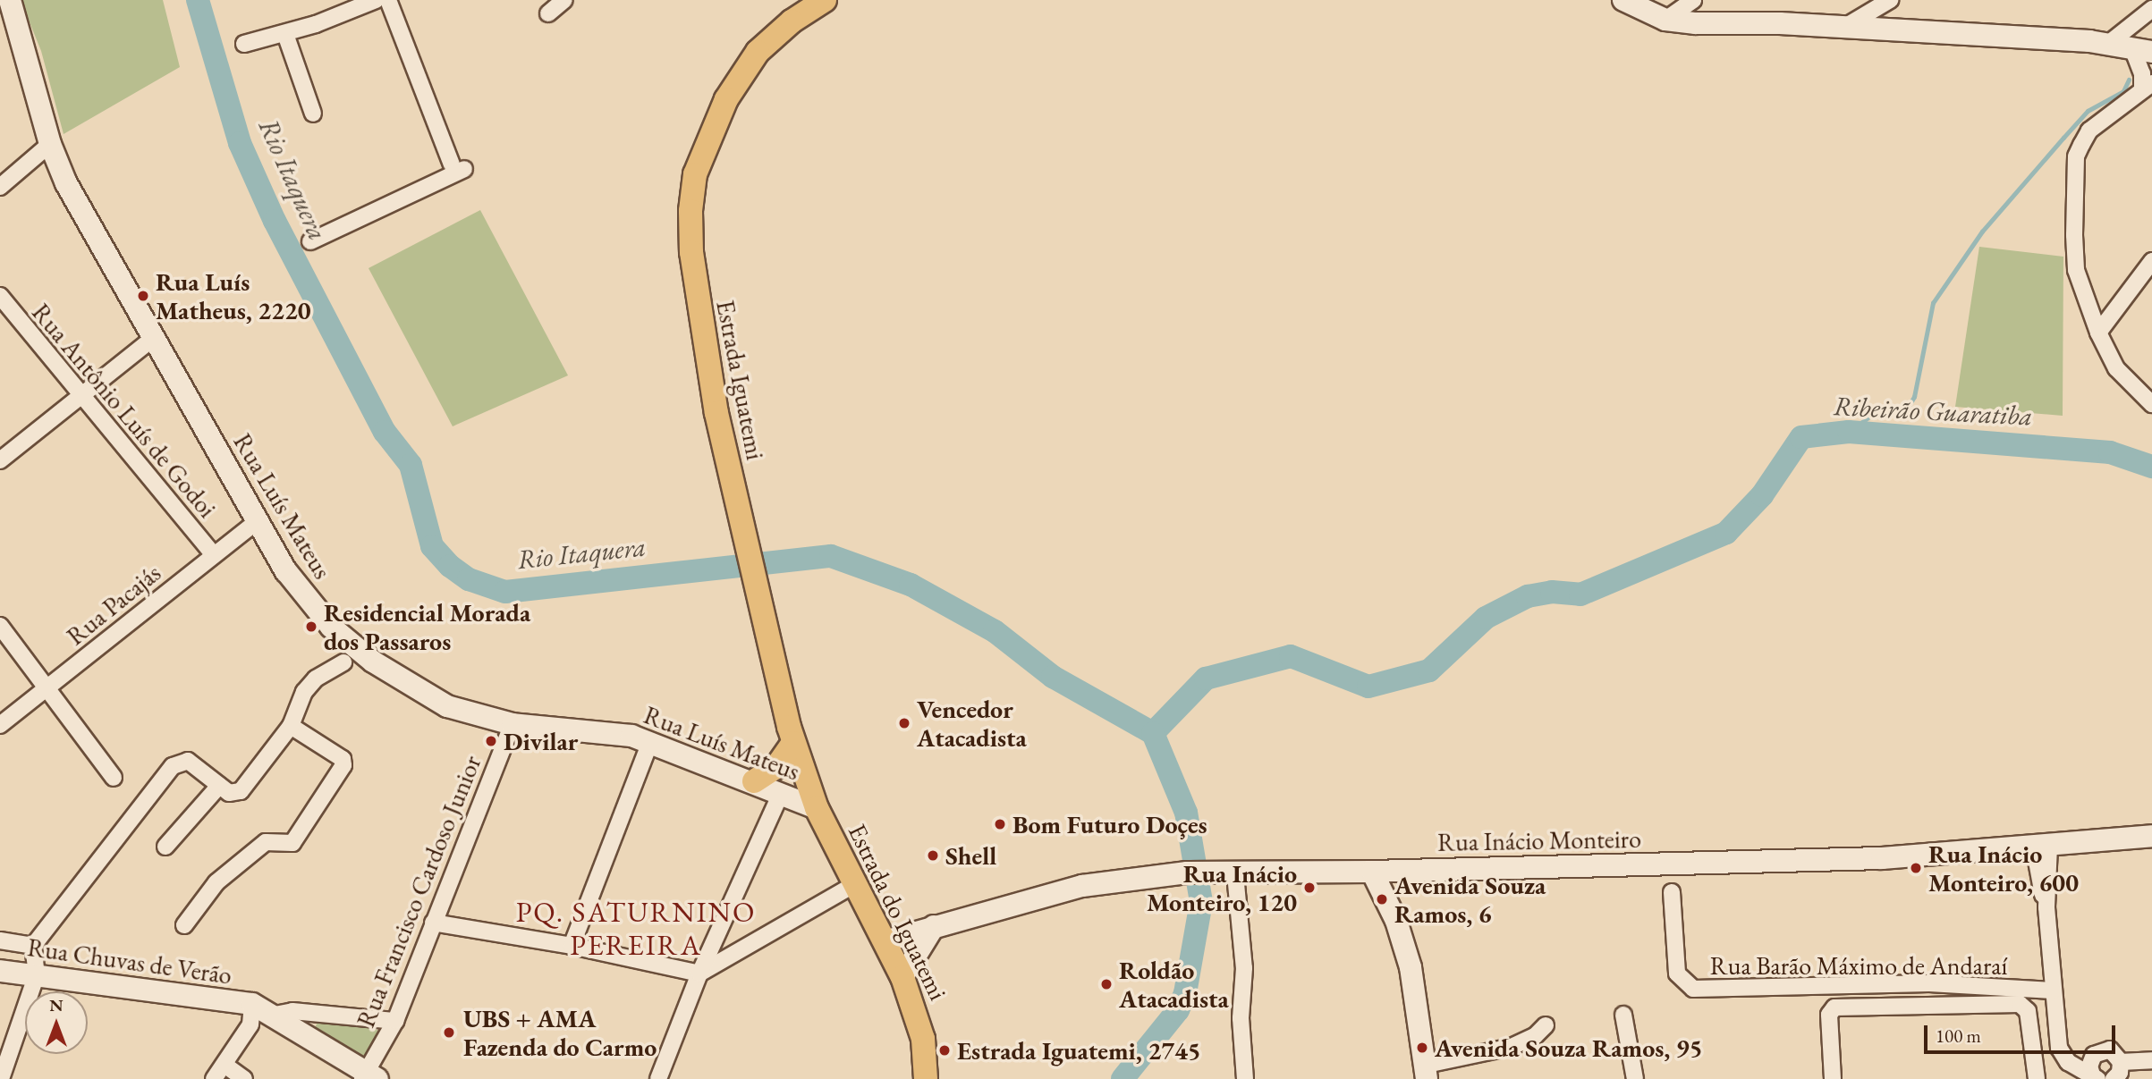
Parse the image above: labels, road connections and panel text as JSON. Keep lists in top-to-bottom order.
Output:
{
  "streets": {
    "main road": ["Estrada Iguatemi", "Estrada do Iguatemi"],
    "street": [
      "Rua Antônio Luís de Godoi",
      "Rua Luís Mateus",
      "Rua Pacajás",
      "Rua Inácio Monteiro",
      "Rua Francisco Cardoso Junior",
      "Rua Chuvas de Verão",
      "Rua Barão Máximo de Andaraí"
    ]
  },
  "crossings": [
    ["Estrada Iguatemi", "Rua Luís Mateus"],
    ["Estrada Iguatemi", "Estrada do Iguatemi"],
    ["Rua Antônio Luís de Godoi", "Rua Pacajás"],
    ["Rua Luís Mateus", "Rua Pacajás"],
    ["Rua Luís Mateus", "Rua Francisco Cardoso Junior"],
    ["Rua Luís Mateus", "Estrada do Iguatemi"],
    ["Rua Inácio Monteiro", "Estrada do Iguatemi"]
  ],
  "districts": ["PQ. SATURNINO PEREIRA"],
  "water": ["Rio Itaquera", "Ribeirão Guaratiba"],
  "places": [
    "Rua Luís Matheus, 2220",
    "Residencial Morada dos Passaros",
    "Vencedor Atacadista",
    "Divilar",
    "Bom Futuro Doçes",
    "Shell",
    "Rua Inácio Monteiro, 600",
    "Rua Inácio Monteiro, 120",
    "Avenida Souza Ramos, 6",
    "Roldão Atacadista",
    "UBS + AMA Fazenda do Carmo",
    "Avenida Souza Ramos, 95",
    "Estrada Iguatemi, 2745"
  ],
  "scale_bar": "100 m",
  "north": "top"
}
